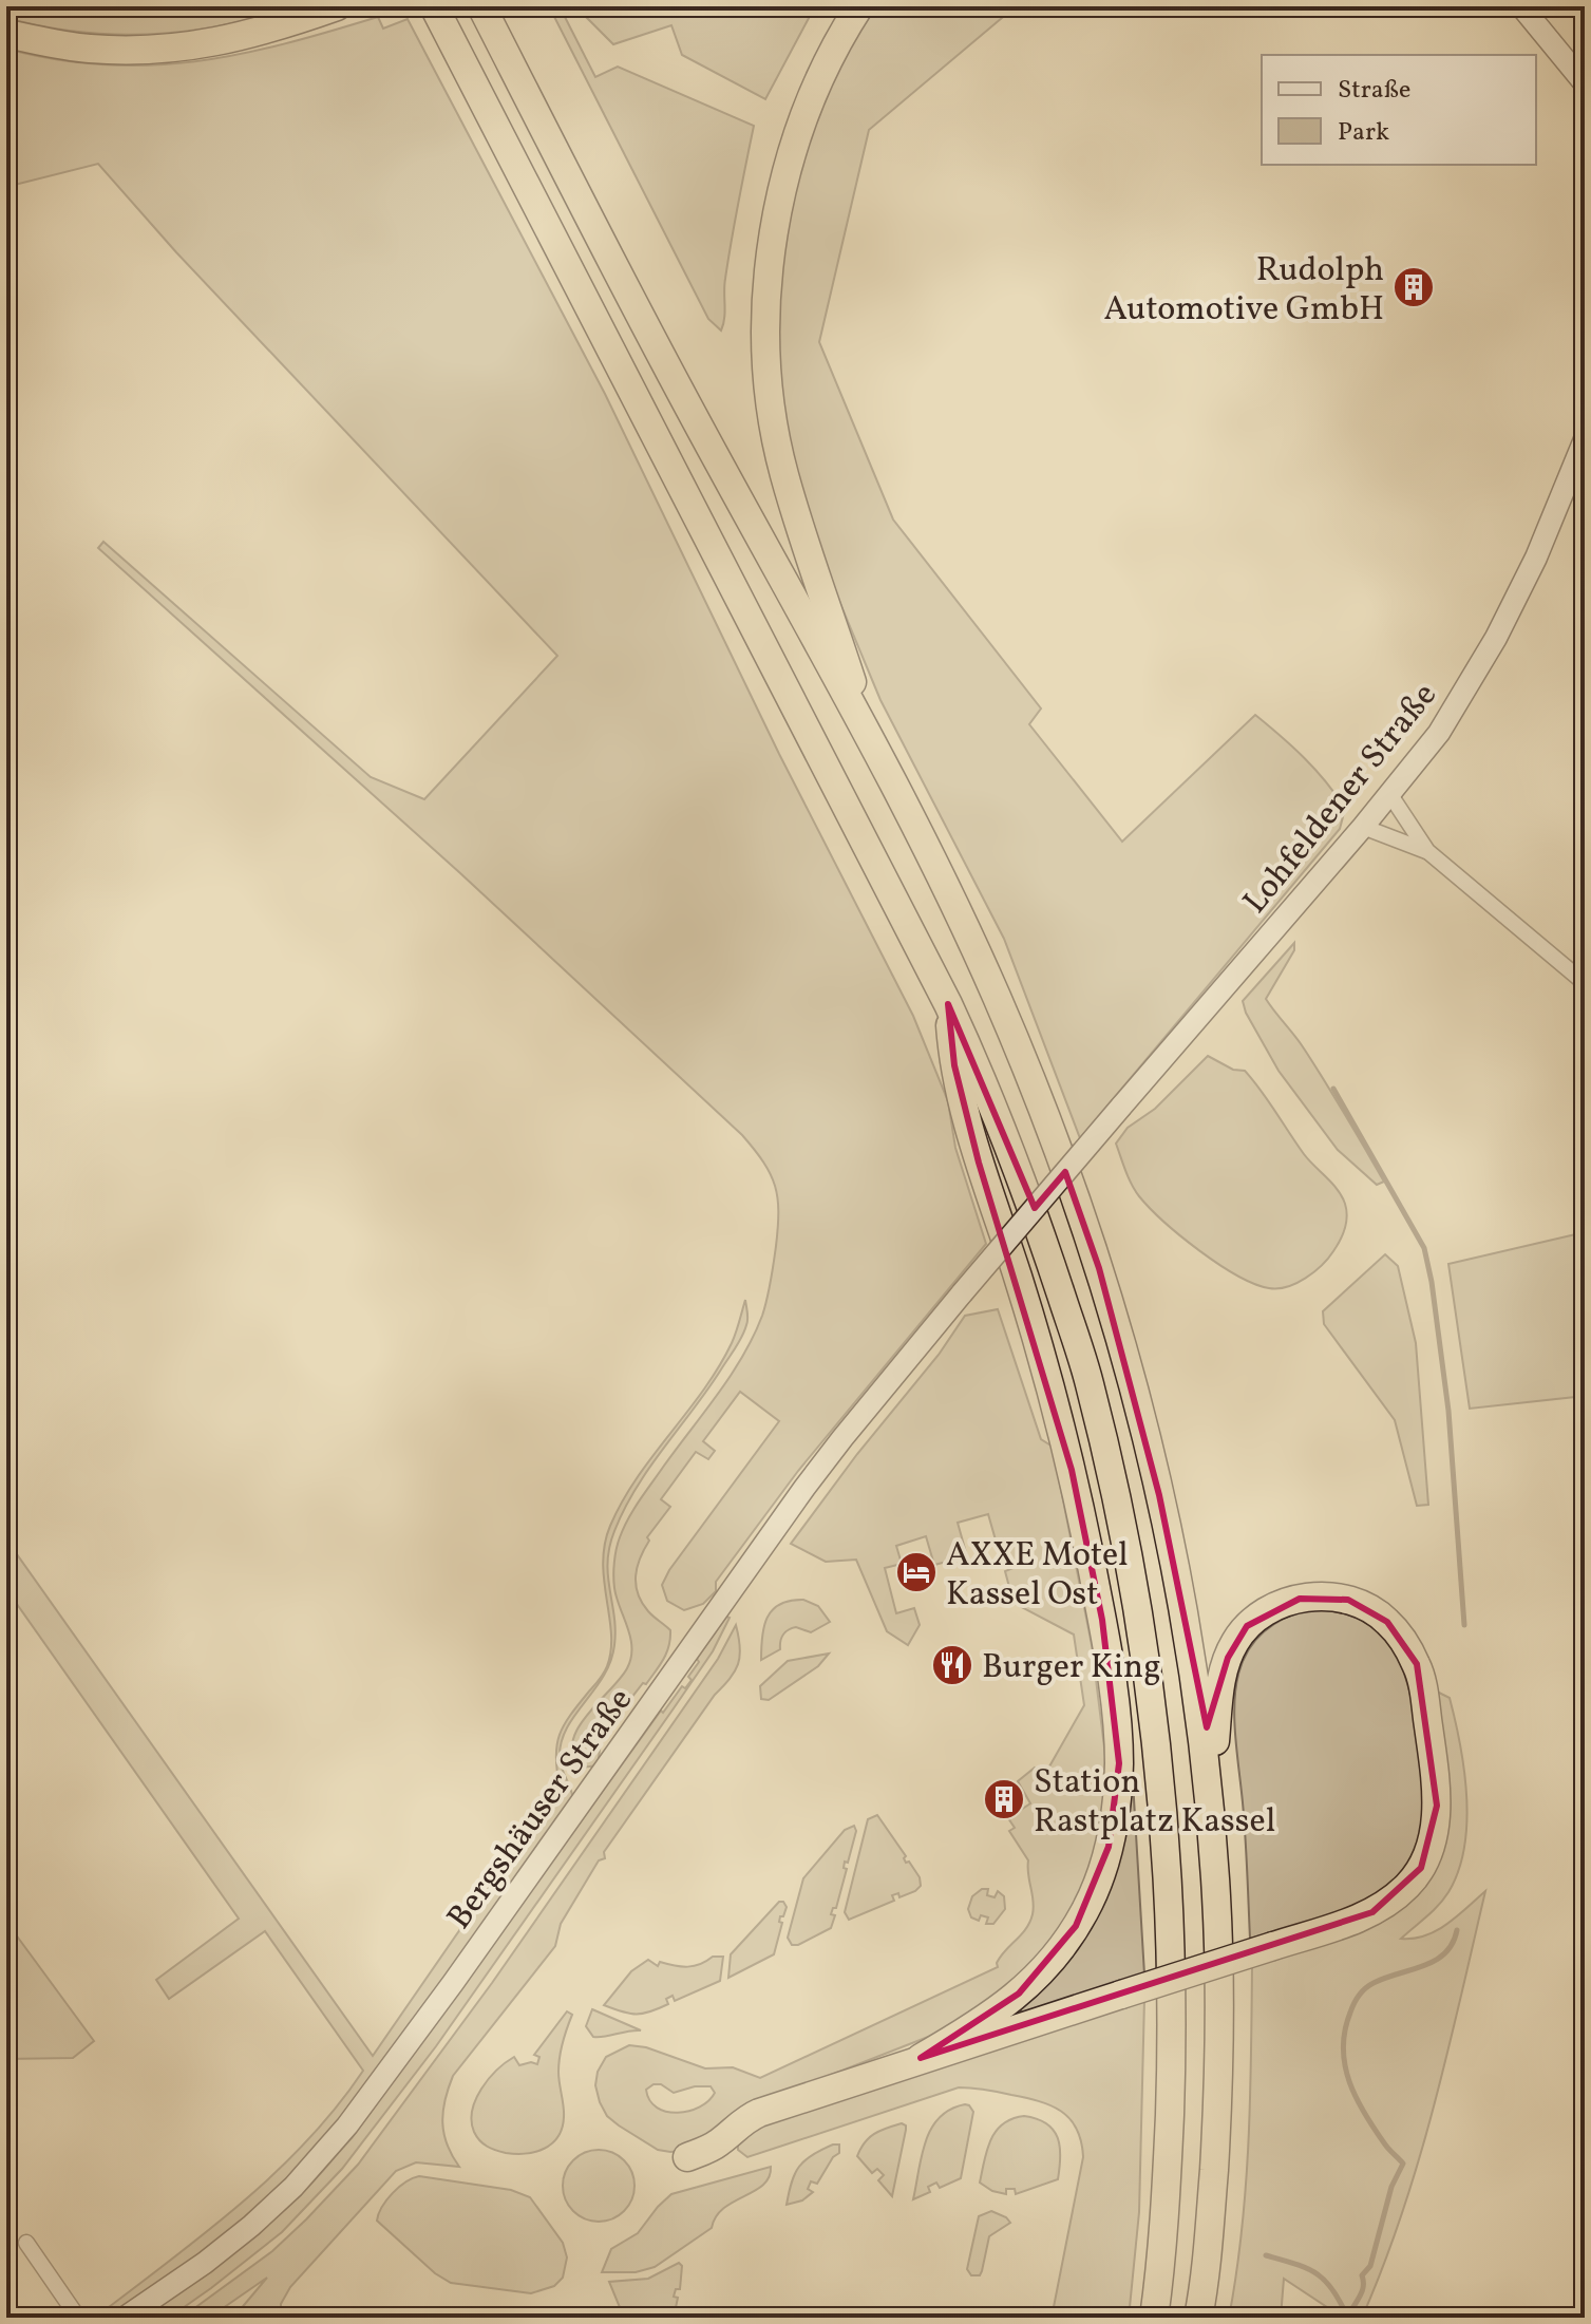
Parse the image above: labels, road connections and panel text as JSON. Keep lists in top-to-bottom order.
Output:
{
  "streets": {
    "main road": ["Lohfeldener Straße", "Bergshäuser Straße"]
  },
  "crossings": [
    ["Lohfeldener Straße", "Bergshäuser Straße"]
  ],
  "places": {
    "building": ["Rudolph Automotive GmbH", "Station Rastplatz Kassel"],
    "hotel": ["AXXE Motel Kassel Ost"],
    "restaurant": ["Burger King"]
  },
  "legend": ["Straße", "Park"]
}
